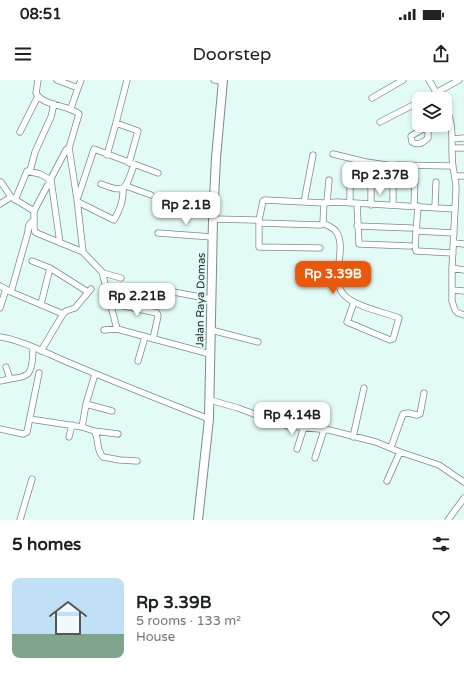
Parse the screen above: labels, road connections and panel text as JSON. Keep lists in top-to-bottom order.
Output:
{
  "streets": {
    "highway": ["Jalan Raya Domas"]
  },
  "page": {
    "status": "08:51",
    "header": "Doorstep",
    "price": [
      "Rp 2.37B",
      "Rp 2.1B",
      "Rp 3.39B",
      "Rp 2.21B",
      "Rp 4.14B"
    ],
    "heading": "5 homes",
    "list": [
      {
        "name": "Rp 3.39B",
        "note": "5 rooms · 133 m² · House"
      }
    ]
  }
}
